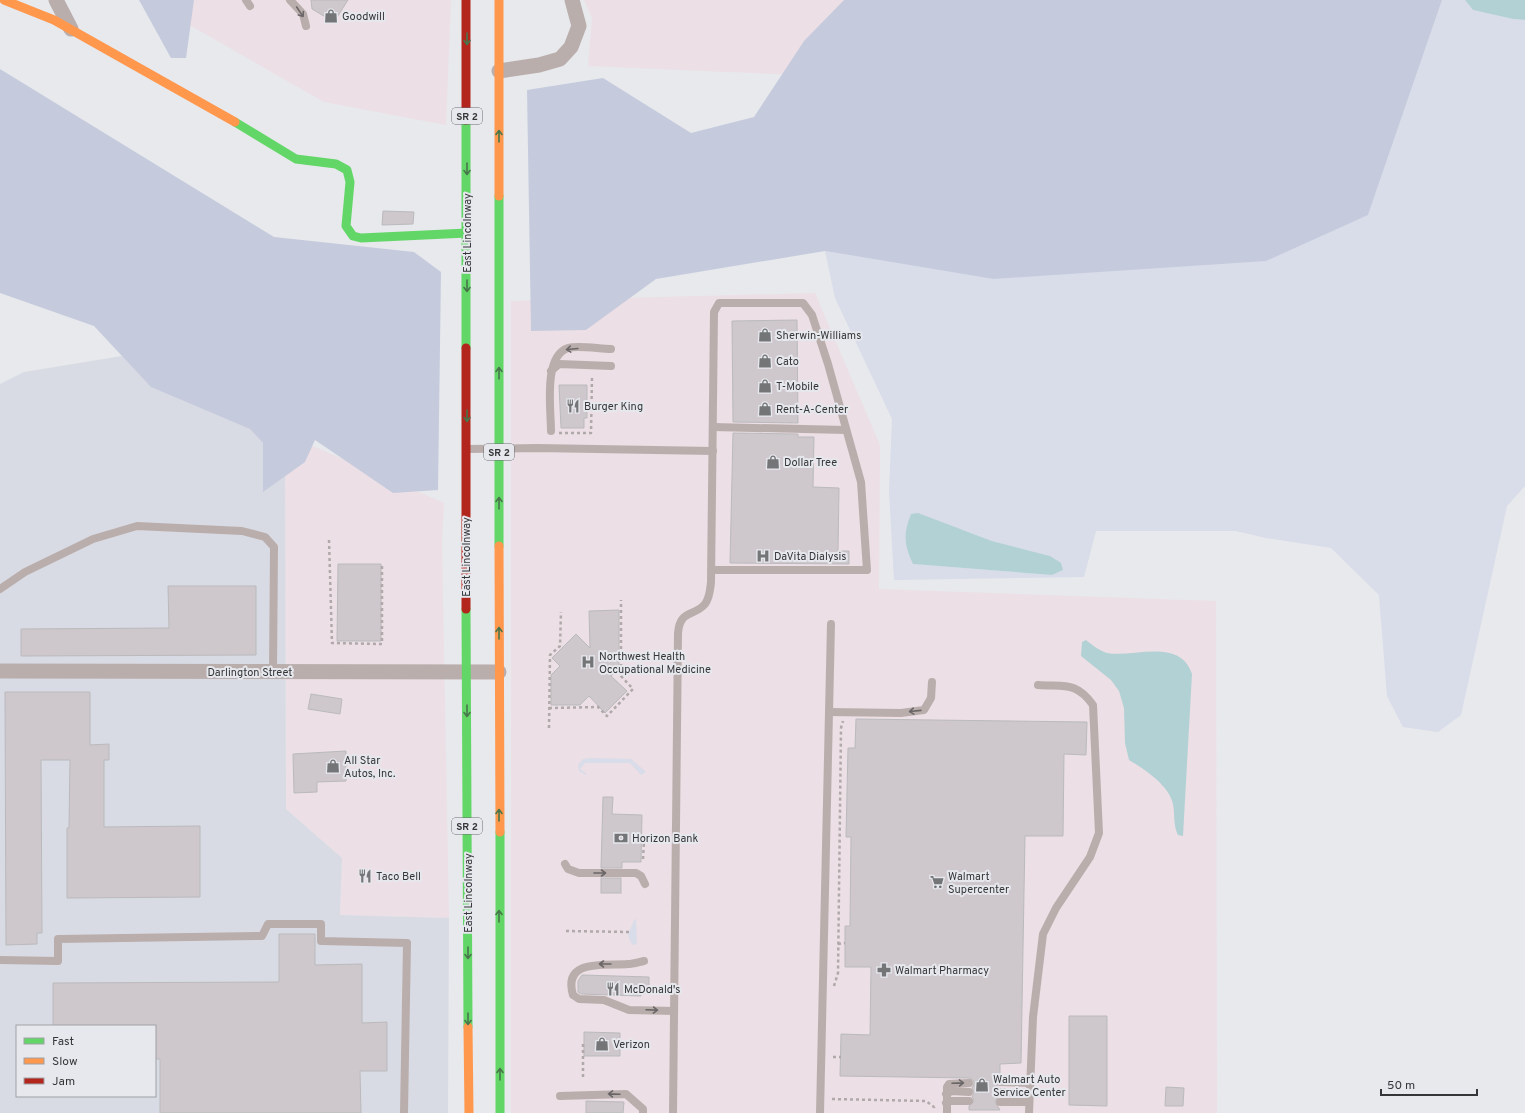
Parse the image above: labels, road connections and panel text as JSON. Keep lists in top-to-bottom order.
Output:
{
  "streets": {
    "main road": ["SR 2", "East Lincolnway"],
    "street": ["Darlington Street"]
  },
  "crossings": [
    ["SR 2", "Darlington Street"],
    ["East Lincolnway", "Darlington Street"]
  ],
  "places": {
    "shop": [
      "Goodwill",
      "Sherwin-Williams",
      "Cato",
      "T-Mobile",
      "Rent-A-Center",
      "Dollar Tree",
      "All Star Autos, Inc.",
      "Verizon",
      "Walmart Auto Service Center"
    ],
    "restaurant": ["Burger King", "Taco Bell", "McDonald's"],
    "hospital": ["DaVita Dialysis", "Northwest Health Occupational Medicine"],
    "bank": ["Horizon Bank"],
    "supermarket": ["Walmart Supercenter"],
    "pharmacy": ["Walmart Pharmacy"]
  },
  "legend": ["Fast", "Slow", "Jam"],
  "scale_bar": "50 m"
}
